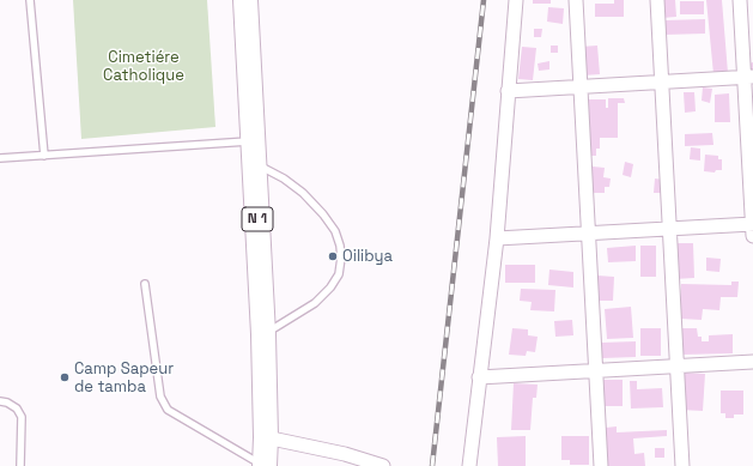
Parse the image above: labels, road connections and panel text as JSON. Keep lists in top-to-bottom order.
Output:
{
  "streets": {
    "highway": ["N 1"]
  },
  "parks": ["Cimetiére Catholique"],
  "places": ["Oilibya", "Camp Sapeur de tamba"]
}
